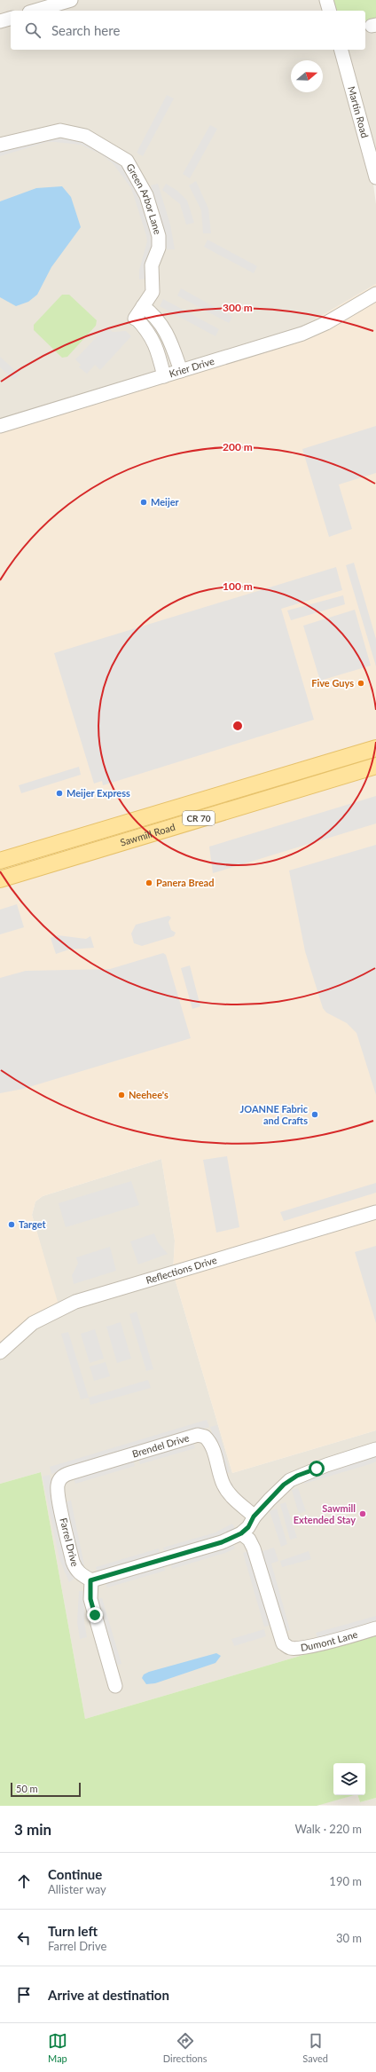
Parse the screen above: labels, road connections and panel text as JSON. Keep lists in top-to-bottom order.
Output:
{
  "streets": {
    "main road": ["CR 70", "Sawmill Road"],
    "street": [
      "Martin Road",
      "Green Arbor Lane",
      "Krier Drive",
      "Reflections Drive",
      "Brendel Drive",
      "Farrel Drive",
      "Dumont Lane"
    ]
  },
  "crossings": [
    ["Brendel Drive", "Farrel Drive"]
  ],
  "places": [
    "Meijer",
    "Five Guys",
    "Meijer Express",
    "Panera Bread",
    "Neehee's",
    "JOANNE Fabric and Crafts",
    "Target",
    "Sawmill Extended Stay"
  ],
  "scale_bar": "50 m",
  "north": "right",
  "page": {
    "search": "Search here",
    "scale": "50 m",
    "heading": ["3 min", "Walk · 220 m"],
    "list": [
      ["Continue", "Allister way", "190 m"],
      ["Turn left", "Farrel Drive", "30 m"],
      "Arrive at destination"
    ],
    "nav": ["Map", "Directions", "Saved"]
  },
  "rings": ["300 m", "200 m", "100 m"]
}
